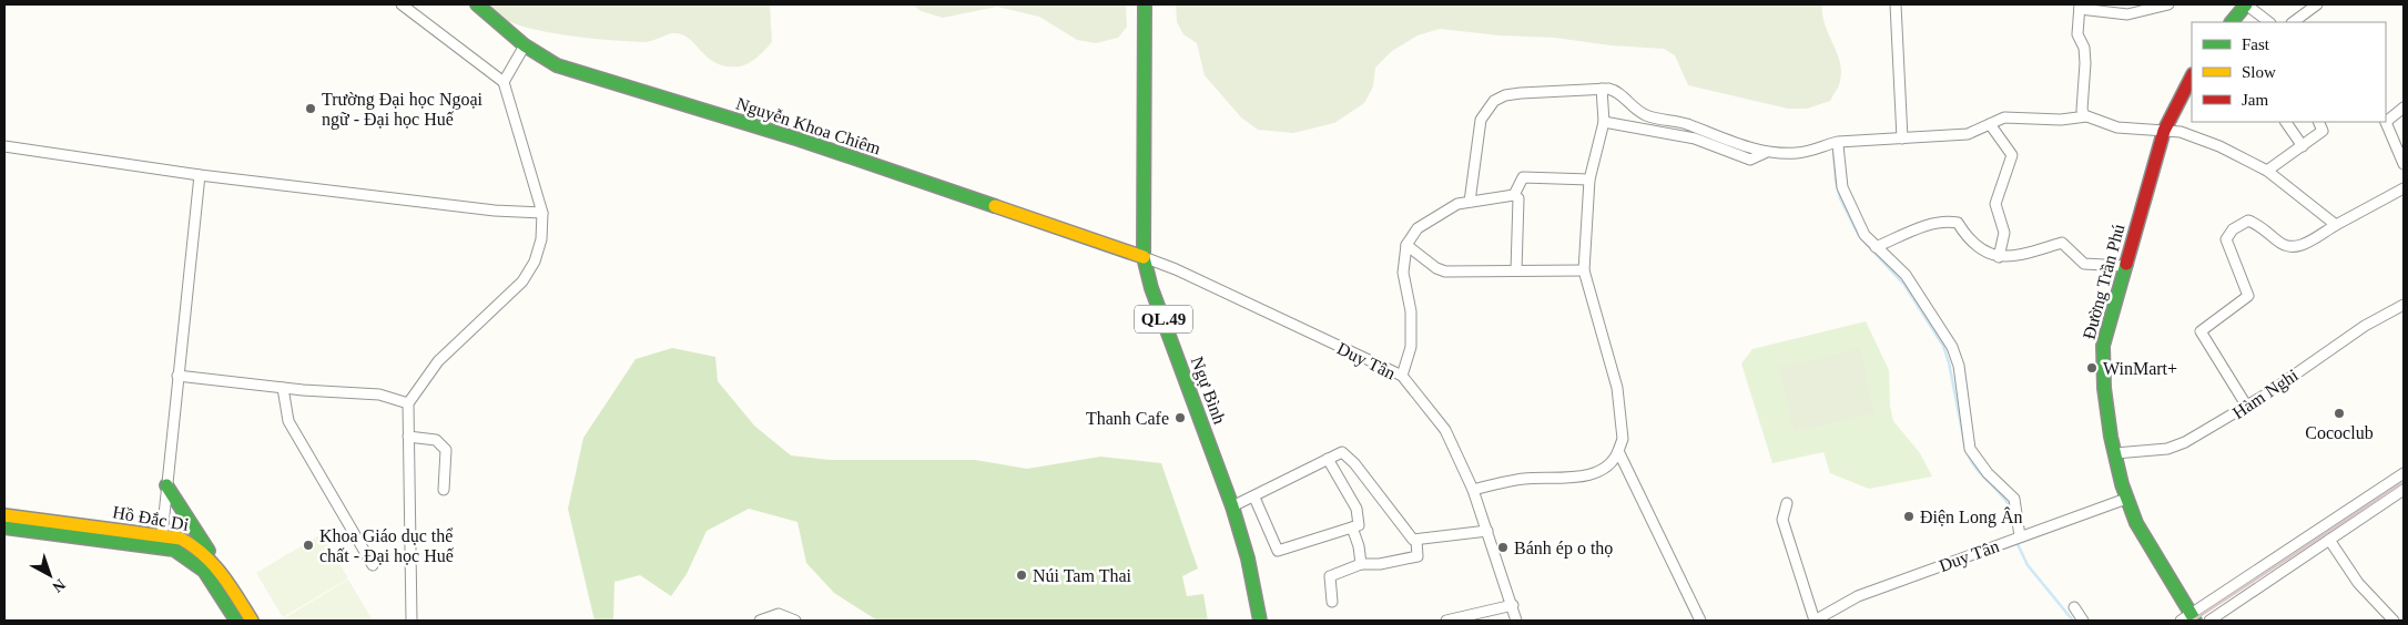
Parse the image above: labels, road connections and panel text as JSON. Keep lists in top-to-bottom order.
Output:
{
  "streets": {
    "main road": [
      "Nguyễn Khoa Chiêm",
      "Đường Trần Phú",
      "QL.49",
      "Ngự Bình",
      "Hồ Đắc Di"
    ],
    "street": ["Duy Tân", "Hàm Nghi"]
  },
  "crossings": [
    ["Nguyễn Khoa Chiêm", "Duy Tân"],
    ["Nguyễn Khoa Chiêm", "Ngự Bình"],
    ["Đường Trần Phú", "Duy Tân"],
    ["Đường Trần Phú", "Hàm Nghi"],
    ["Duy Tân", "Ngự Bình"]
  ],
  "places": [
    "Trường Đại học Ngoại ngữ - Đại học Huế",
    "WinMart+",
    "Cococlub",
    "Thanh Cafe",
    "Điện Long Ân",
    "Khoa Giáo dục thể chất - Đại học Huế",
    "Bánh ép o thọ",
    "Núi Tam Thai"
  ],
  "legend": ["Fast", "Slow", "Jam"],
  "north": "bottom right"
}
